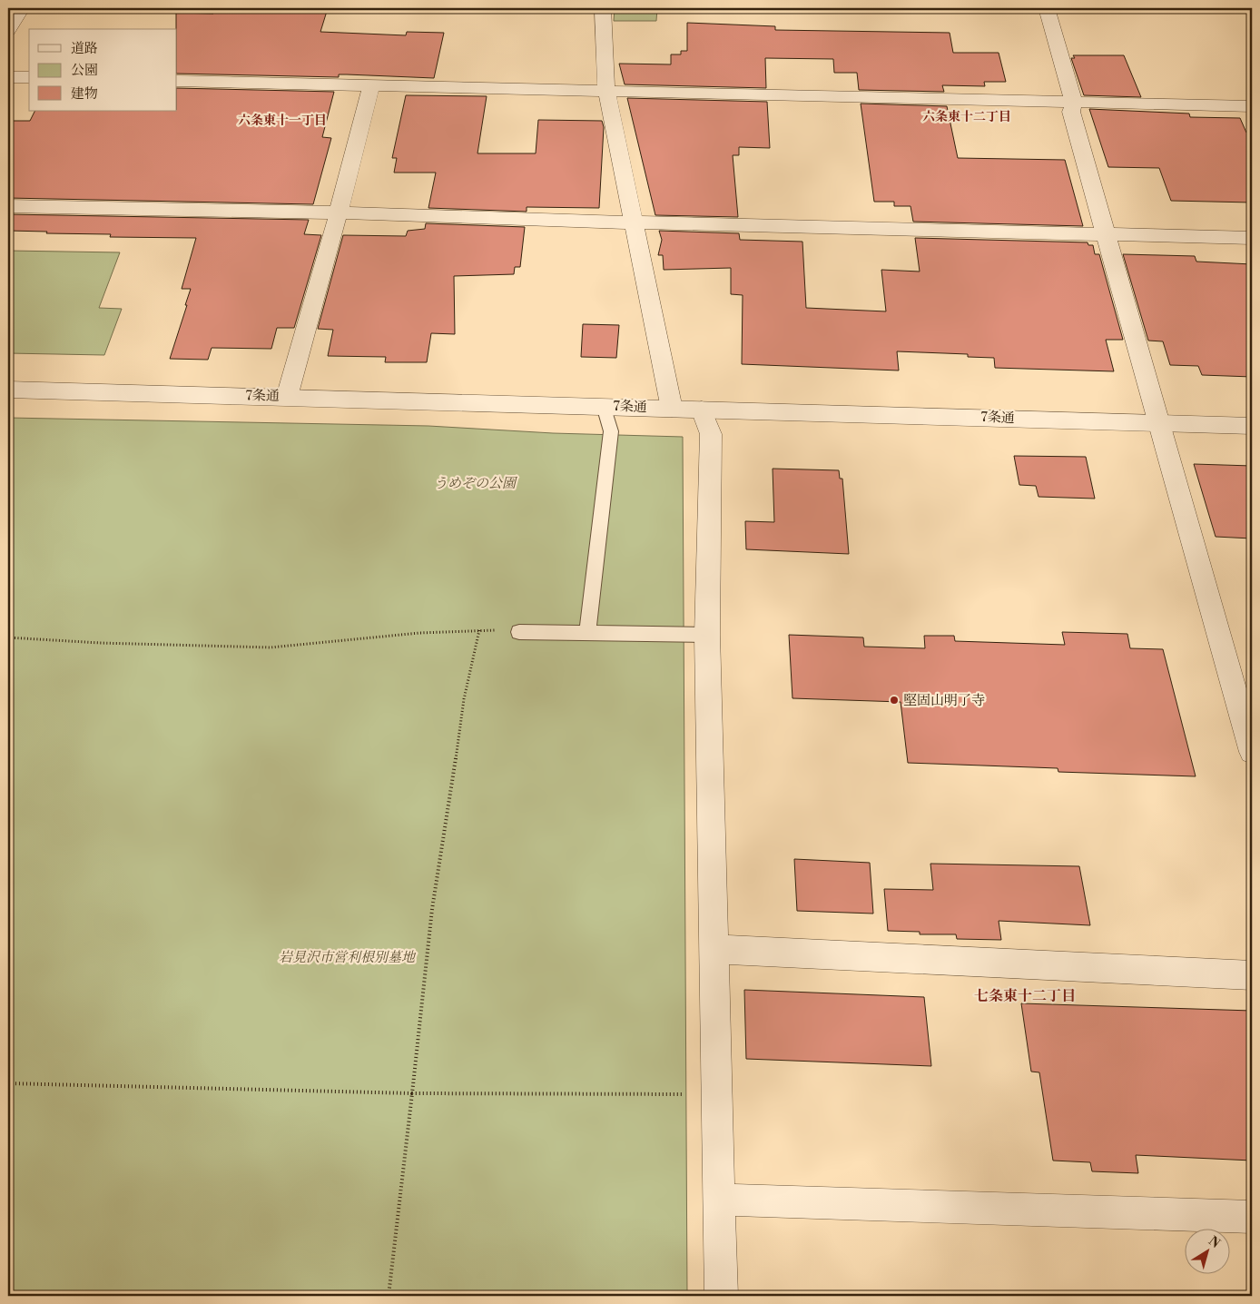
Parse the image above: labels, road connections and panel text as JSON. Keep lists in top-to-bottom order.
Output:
{
  "streets": {
    "street": ["7条通"]
  },
  "districts": ["六条東十二丁目", "六条東十一丁目", "七条東十二丁目"],
  "parks": ["うめぞの公園", "岩見沢市営利根別墓地"],
  "places": ["堅固山明了寺"],
  "legend": ["道路", "公園", "建物"],
  "north": "top right"
}
